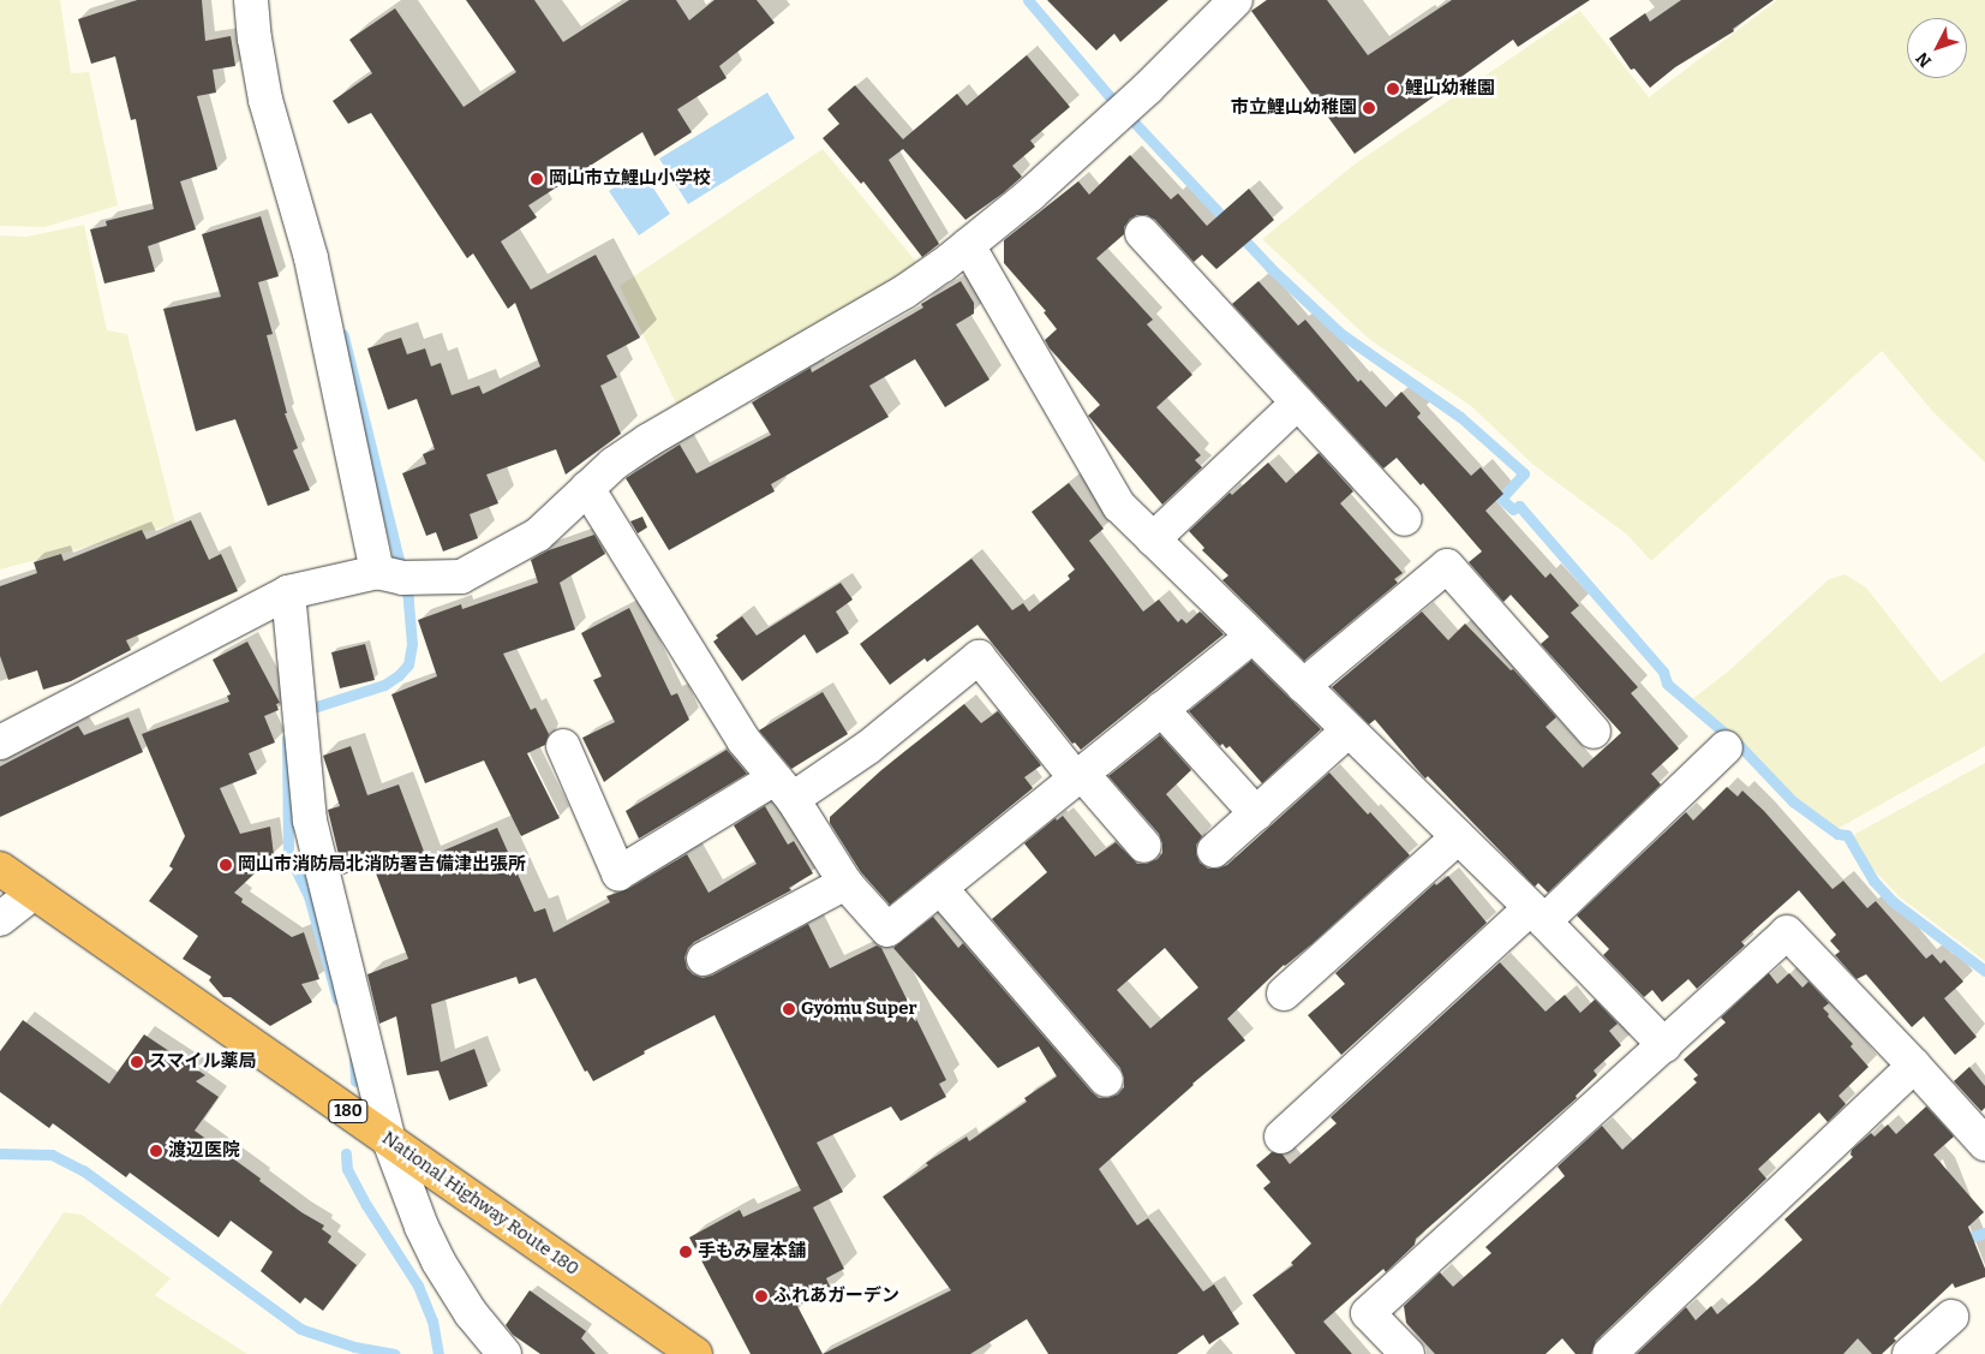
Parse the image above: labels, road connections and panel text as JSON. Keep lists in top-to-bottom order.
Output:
{
  "streets": {
    "highway": ["180", "National Highway Route 180"]
  },
  "places": [
    "鯉山幼稚園",
    "市立鯉山幼稚園",
    "岡山市立鯉山小学校",
    "岡山市消防局北消防署吉備津出張所",
    "Gyomu Super",
    "スマイル薬局",
    "渡辺医院",
    "手もみ屋本舗",
    "ふれあガーデン"
  ],
  "north": "bottom left"
}
